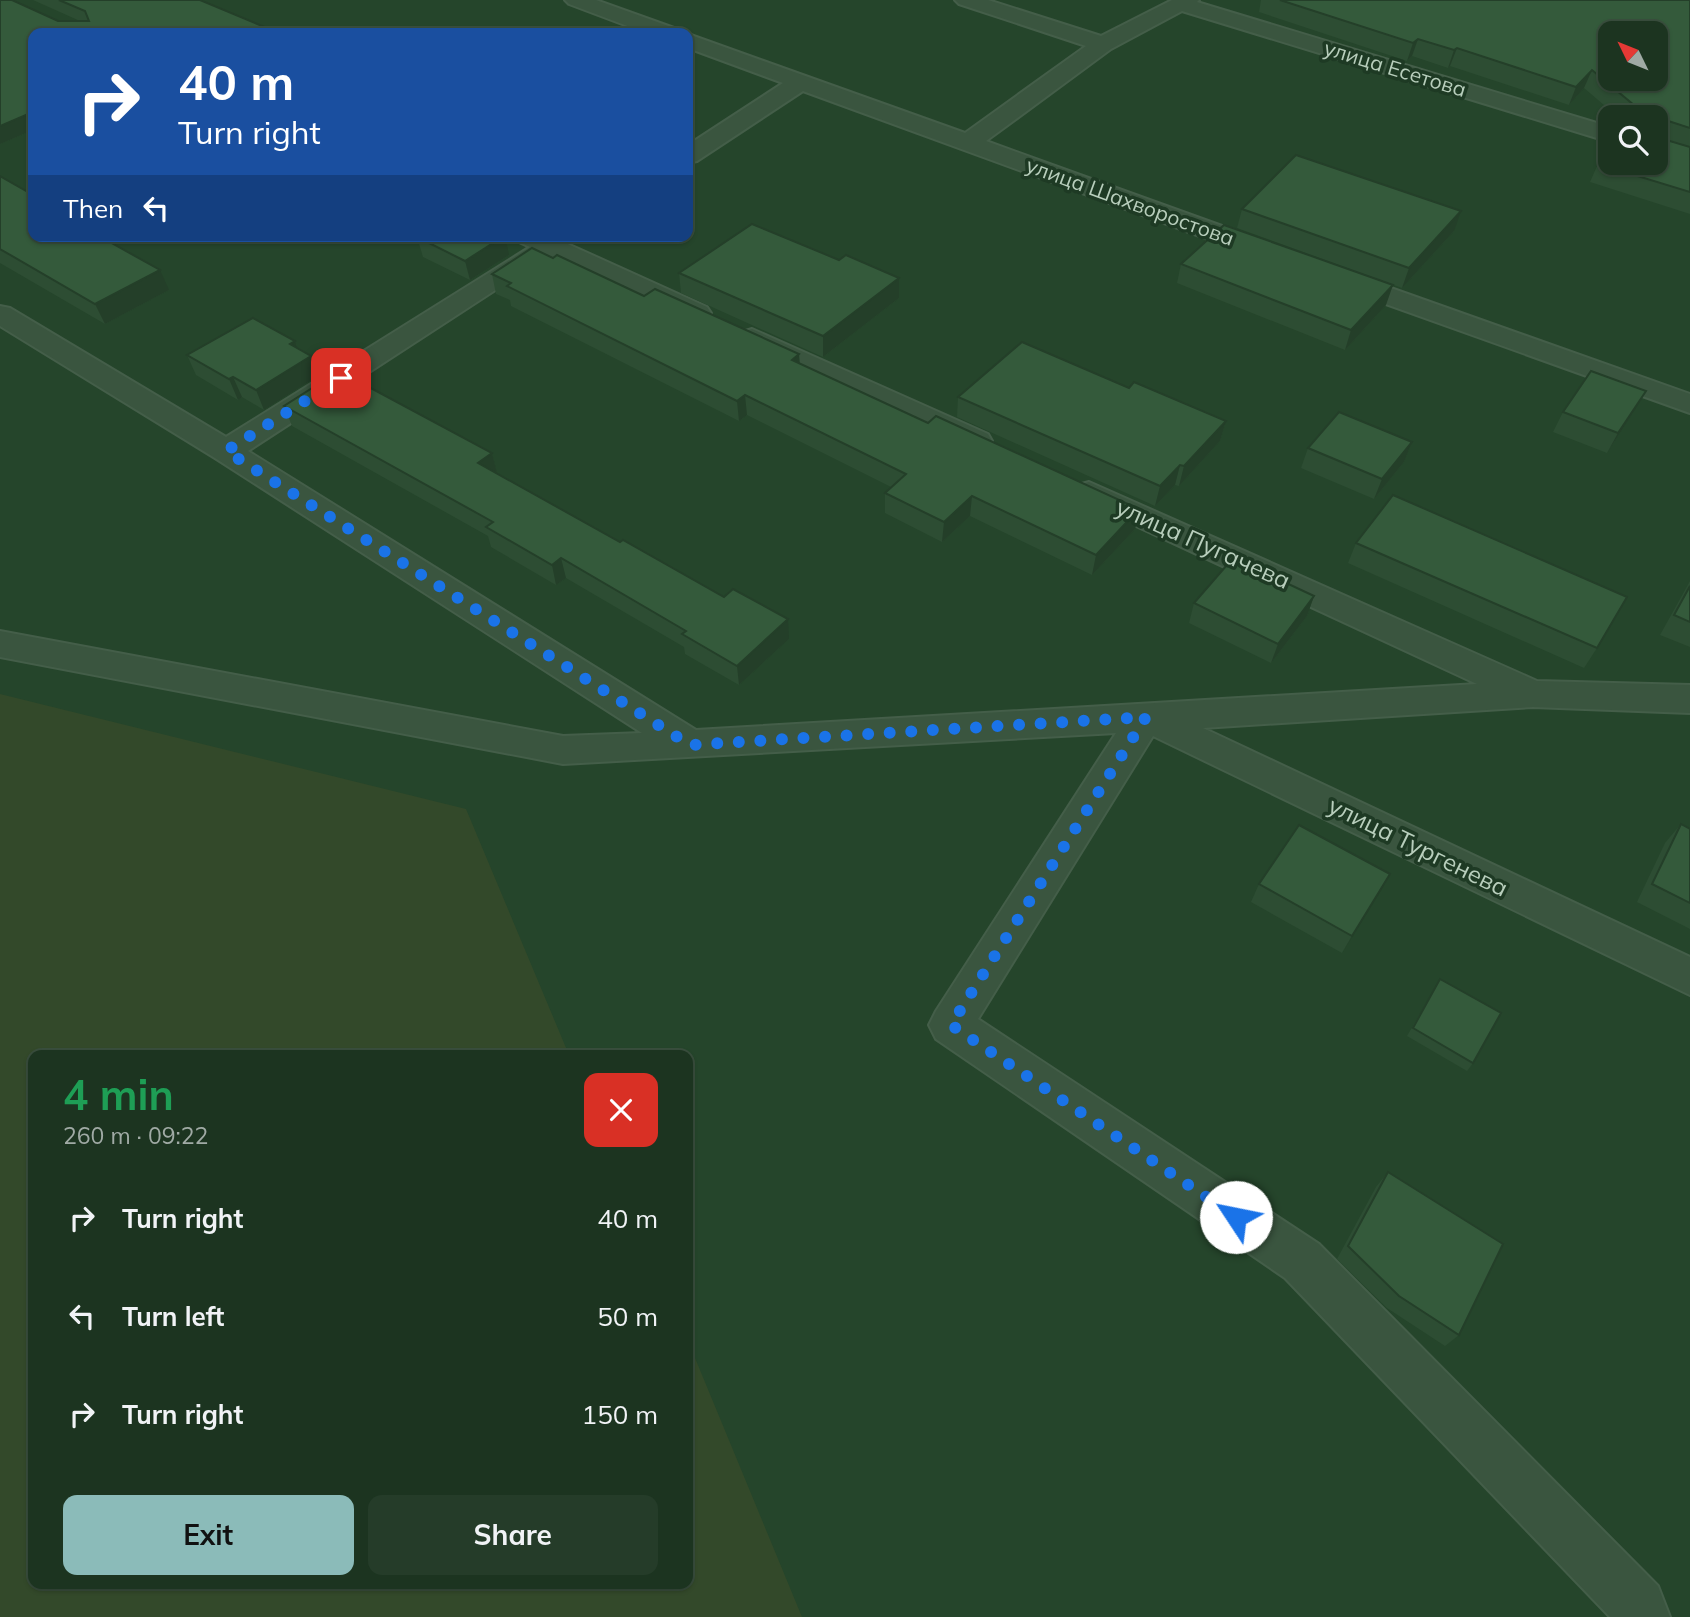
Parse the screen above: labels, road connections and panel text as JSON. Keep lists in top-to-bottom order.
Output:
{
  "streets": {
    "street": [
      "улица Есетова",
      "улица Шахворостова",
      "улица Пугачева",
      "улица Тургенева"
    ]
  },
  "north": "top left",
  "page": {
    "turn": ["40 m", "Turn right"],
    "then": "Then",
    "heading": ["4 min", "260 m · 09:22"],
    "list": [
      {
        "name": "Turn right",
        "value": "40 m"
      },
      {
        "name": "Turn left",
        "value": "50 m"
      },
      {
        "name": "Turn right",
        "value": "150 m"
      }
    ],
    "buttons": ["Exit", "Share"]
  }
}
